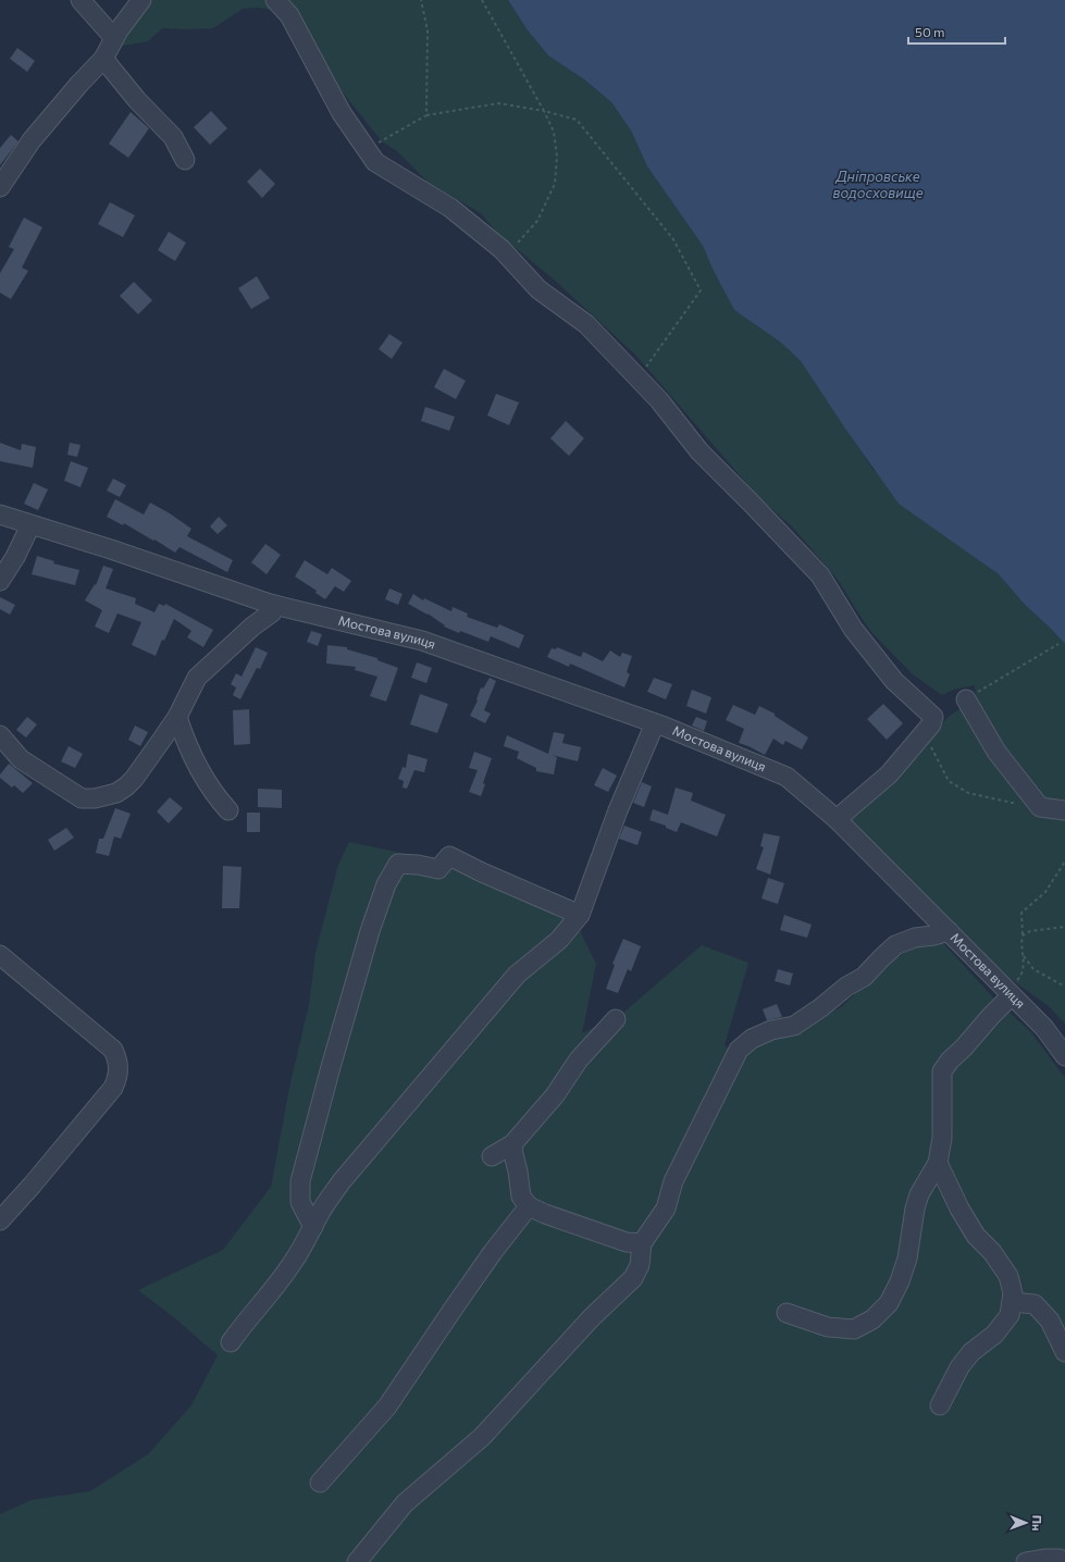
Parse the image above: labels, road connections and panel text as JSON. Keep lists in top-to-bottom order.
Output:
{
  "streets": {
    "street": ["Мостова вулиця"]
  },
  "water": ["Дніпровське водосховище"],
  "scale_bar": "50 m",
  "north": "right"
}
